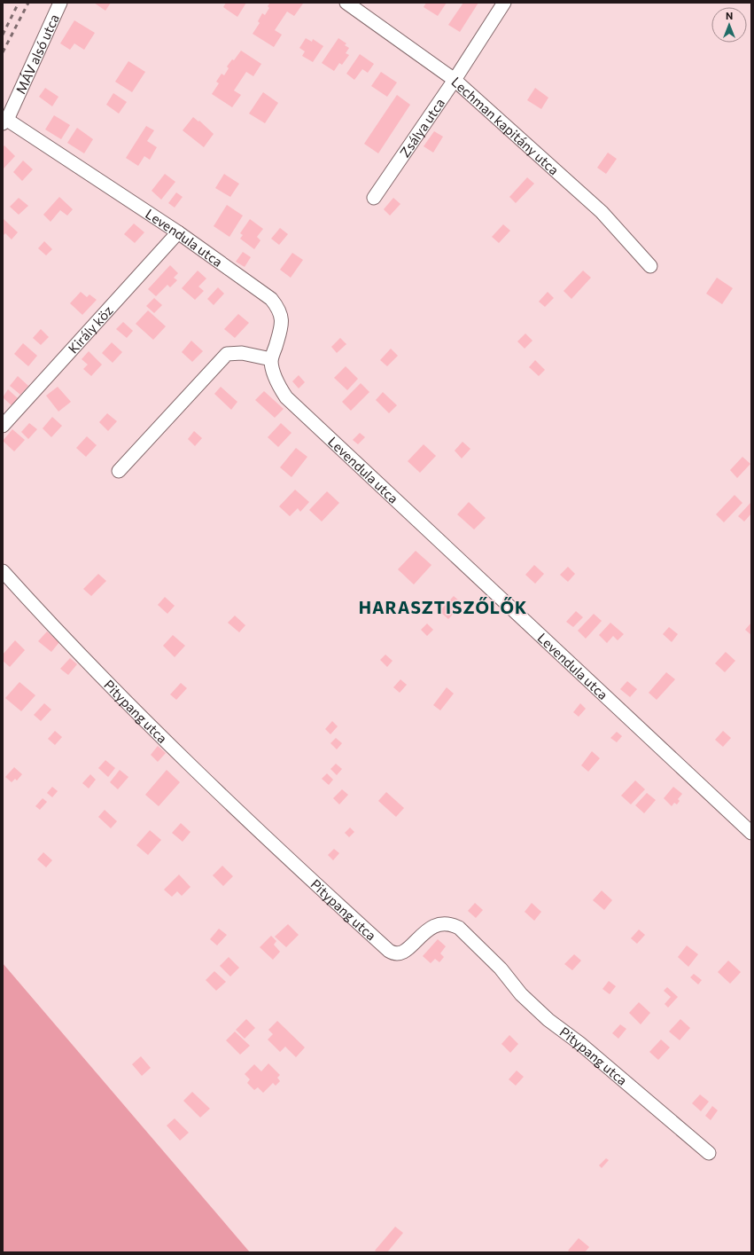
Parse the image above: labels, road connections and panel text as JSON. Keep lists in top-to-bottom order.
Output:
{
  "streets": {
    "street": [
      "MÁV alsó utca",
      "Lechman kapitány utca",
      "Zsálya utca",
      "Levendula utca",
      "Király köz",
      "Pitypang utca"
    ]
  },
  "crossings": [
    ["MÁV alsó utca", "Levendula utca"],
    ["Lechman kapitány utca", "Zsálya utca"],
    ["Levendula utca", "Király köz"]
  ],
  "districts": ["HARASZTISZŐLŐK"],
  "north": "top"
}
